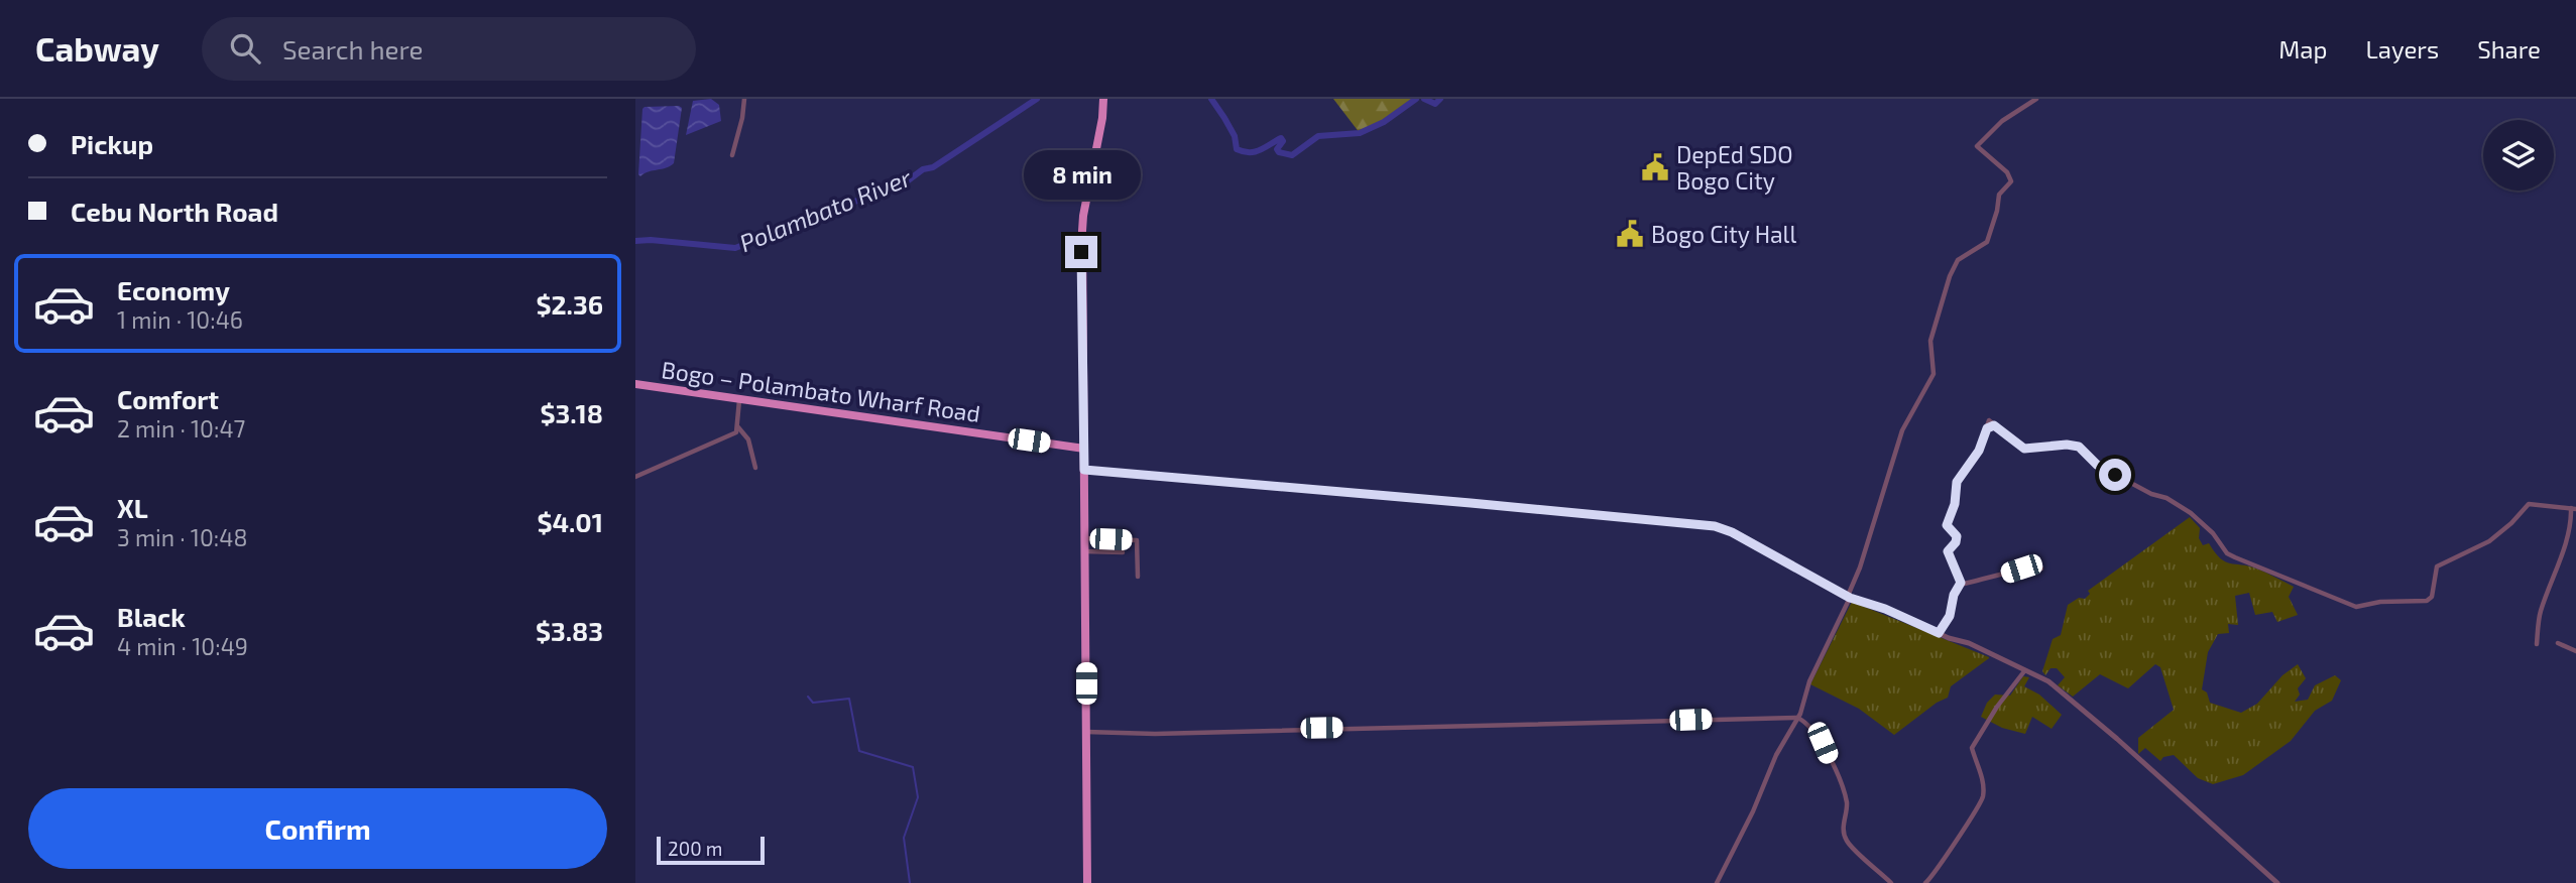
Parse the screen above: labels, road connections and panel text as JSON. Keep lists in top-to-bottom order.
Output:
{
  "streets": {
    "highway": ["Bogo – Polambato Wharf Road"]
  },
  "water": ["Polambato River"],
  "places": {
    "public building": ["DepEd SDO Bogo City", "Bogo City Hall"]
  },
  "scale_bar": "200 m",
  "page": {
    "header": "Cabway",
    "search": "Search here",
    "nav": ["Map", "Layers", "Share"],
    "banner": ["Pickup", "Cebu North Road"],
    "bubble": "8 min",
    "list": [
      {
        "name": "Economy",
        "note": "1 min · 10:46",
        "value": "$2.36"
      },
      {
        "name": "Comfort",
        "note": "2 min · 10:47",
        "value": "$3.18"
      },
      {
        "name": "XL",
        "note": "3 min · 10:48",
        "value": "$4.01"
      },
      {
        "name": "Black",
        "note": "4 min · 10:49",
        "value": "$3.83"
      }
    ],
    "buttons": "Confirm",
    "scale": "200 m"
  }
}
